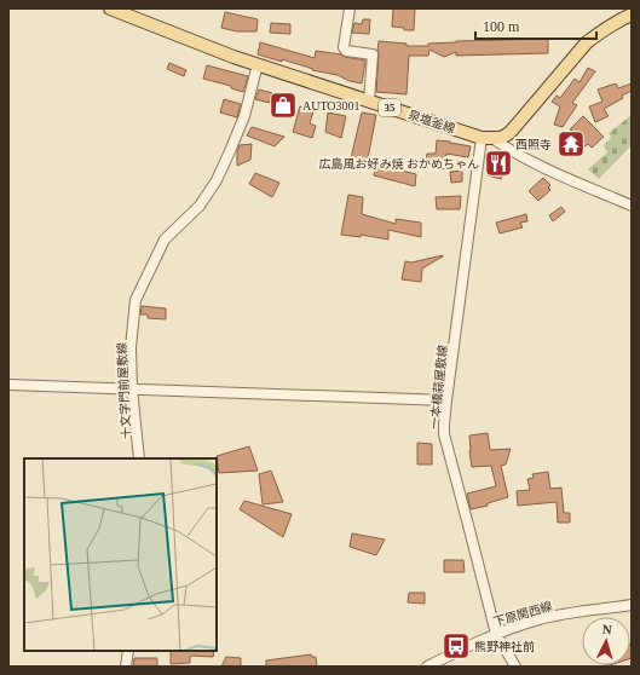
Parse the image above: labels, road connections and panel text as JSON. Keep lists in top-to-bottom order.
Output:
{
  "streets": {
    "main road": ["35", "泉塩釜線"],
    "street": ["一本橋蒜屋敷線", "十文字門前屋敷線", "下原関西線"]
  },
  "crossings": [
    ["泉塩釜線", "一本橋蒜屋敷線"],
    ["泉塩釜線", "十文字門前屋敷線"],
    ["一本橋蒜屋敷線", "下原関西線"]
  ],
  "places": {
    "shop": ["AUTO3001"],
    "temple": ["西照寺"],
    "restaurant": ["広島風お好み焼 おかめちゃん"],
    "bus stop": ["熊野神社前"]
  },
  "scale_bar": "100 m",
  "north": "top"
}
